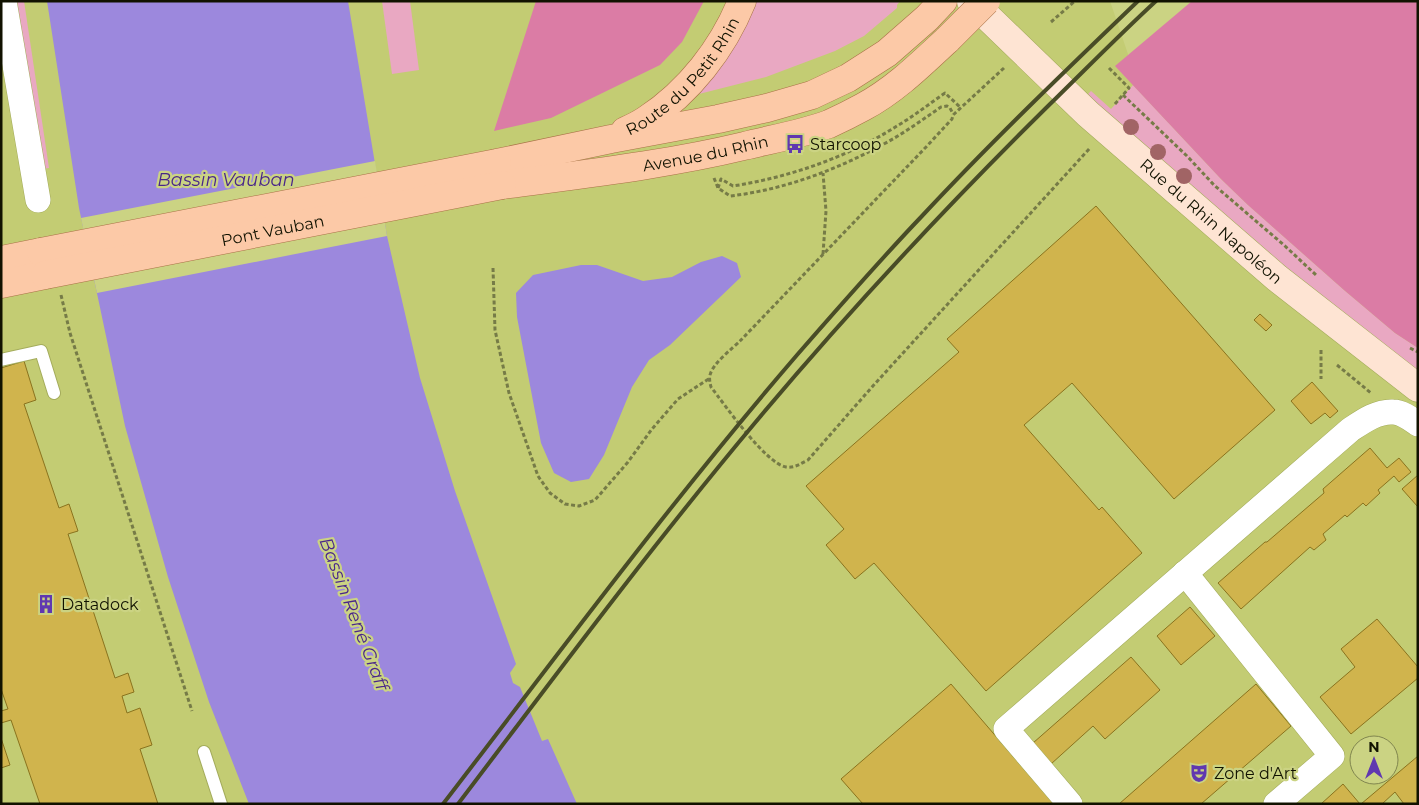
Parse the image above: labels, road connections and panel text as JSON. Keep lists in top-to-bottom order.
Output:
{
  "streets": {
    "main road": [
      "Route du Petit Rhin",
      "Avenue du Rhin",
      "Rue du Rhin Napoléon",
      "Pont Vauban"
    ]
  },
  "crossings": [
    ["Route du Petit Rhin", "Avenue du Rhin"],
    ["Avenue du Rhin", "Pont Vauban"]
  ],
  "water": ["Bassin Vauban", "Bassin René Graff"],
  "places": {
    "bus stop": ["Starcoop"],
    "building": ["Datadock"],
    "theatre": ["Zone d'Art"]
  },
  "north": "top"
}
